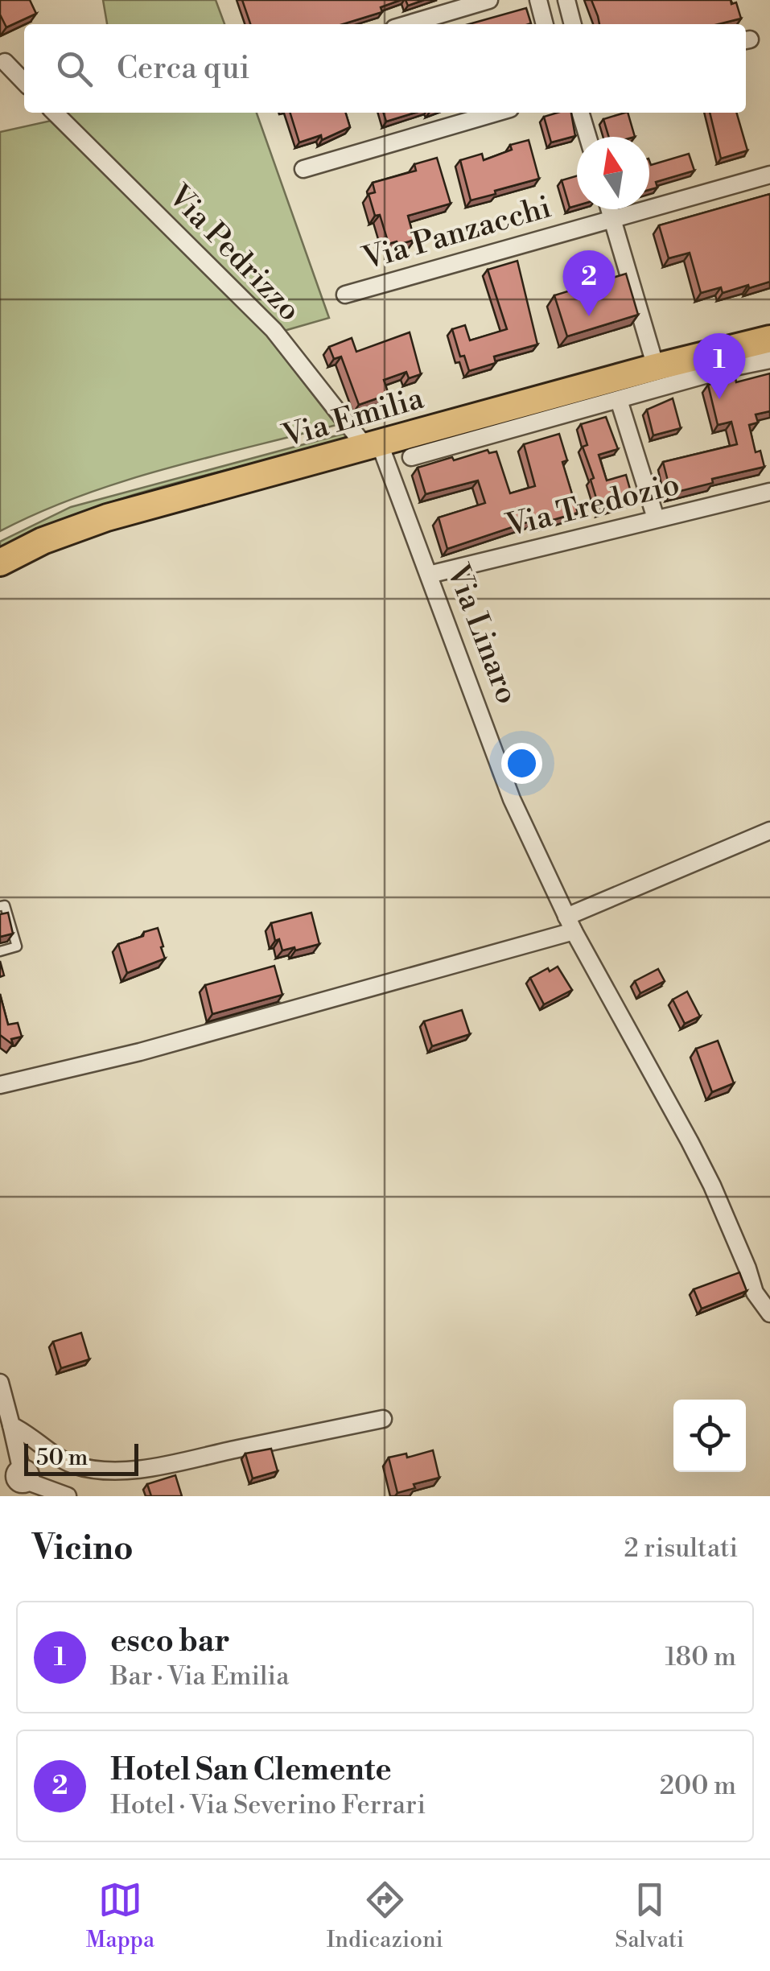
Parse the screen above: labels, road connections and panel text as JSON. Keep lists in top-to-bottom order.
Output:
{
  "streets": {
    "main road": ["Via Emilia"],
    "street": [
      "Via Panzacchi",
      "Via Pedrizzo",
      "Via Tredozio",
      "Via Linaro"
    ]
  },
  "crossings": [
    ["Via Pedrizzo", "Via Emilia"],
    ["Via Pedrizzo", "Via Linaro"],
    ["Via Emilia", "Via Linaro"],
    ["Via Tredozio", "Via Linaro"]
  ],
  "scale_bar": "50 m",
  "north": "top",
  "page": {
    "search": "Cerca qui",
    "pins": ["2", "1"],
    "scale": "50 m",
    "heading": ["Vicino", "2 risultati"],
    "list": [
      {
        "mark": "1",
        "name": "esco bar",
        "note": "Bar · Via Emilia",
        "value": "180 m"
      },
      {
        "mark": "2",
        "name": "Hotel San Clemente",
        "note": "Hotel · Via Severino Ferrari",
        "value": "200 m"
      }
    ],
    "nav": ["Mappa", "Indicazioni", "Salvati"]
  }
}
